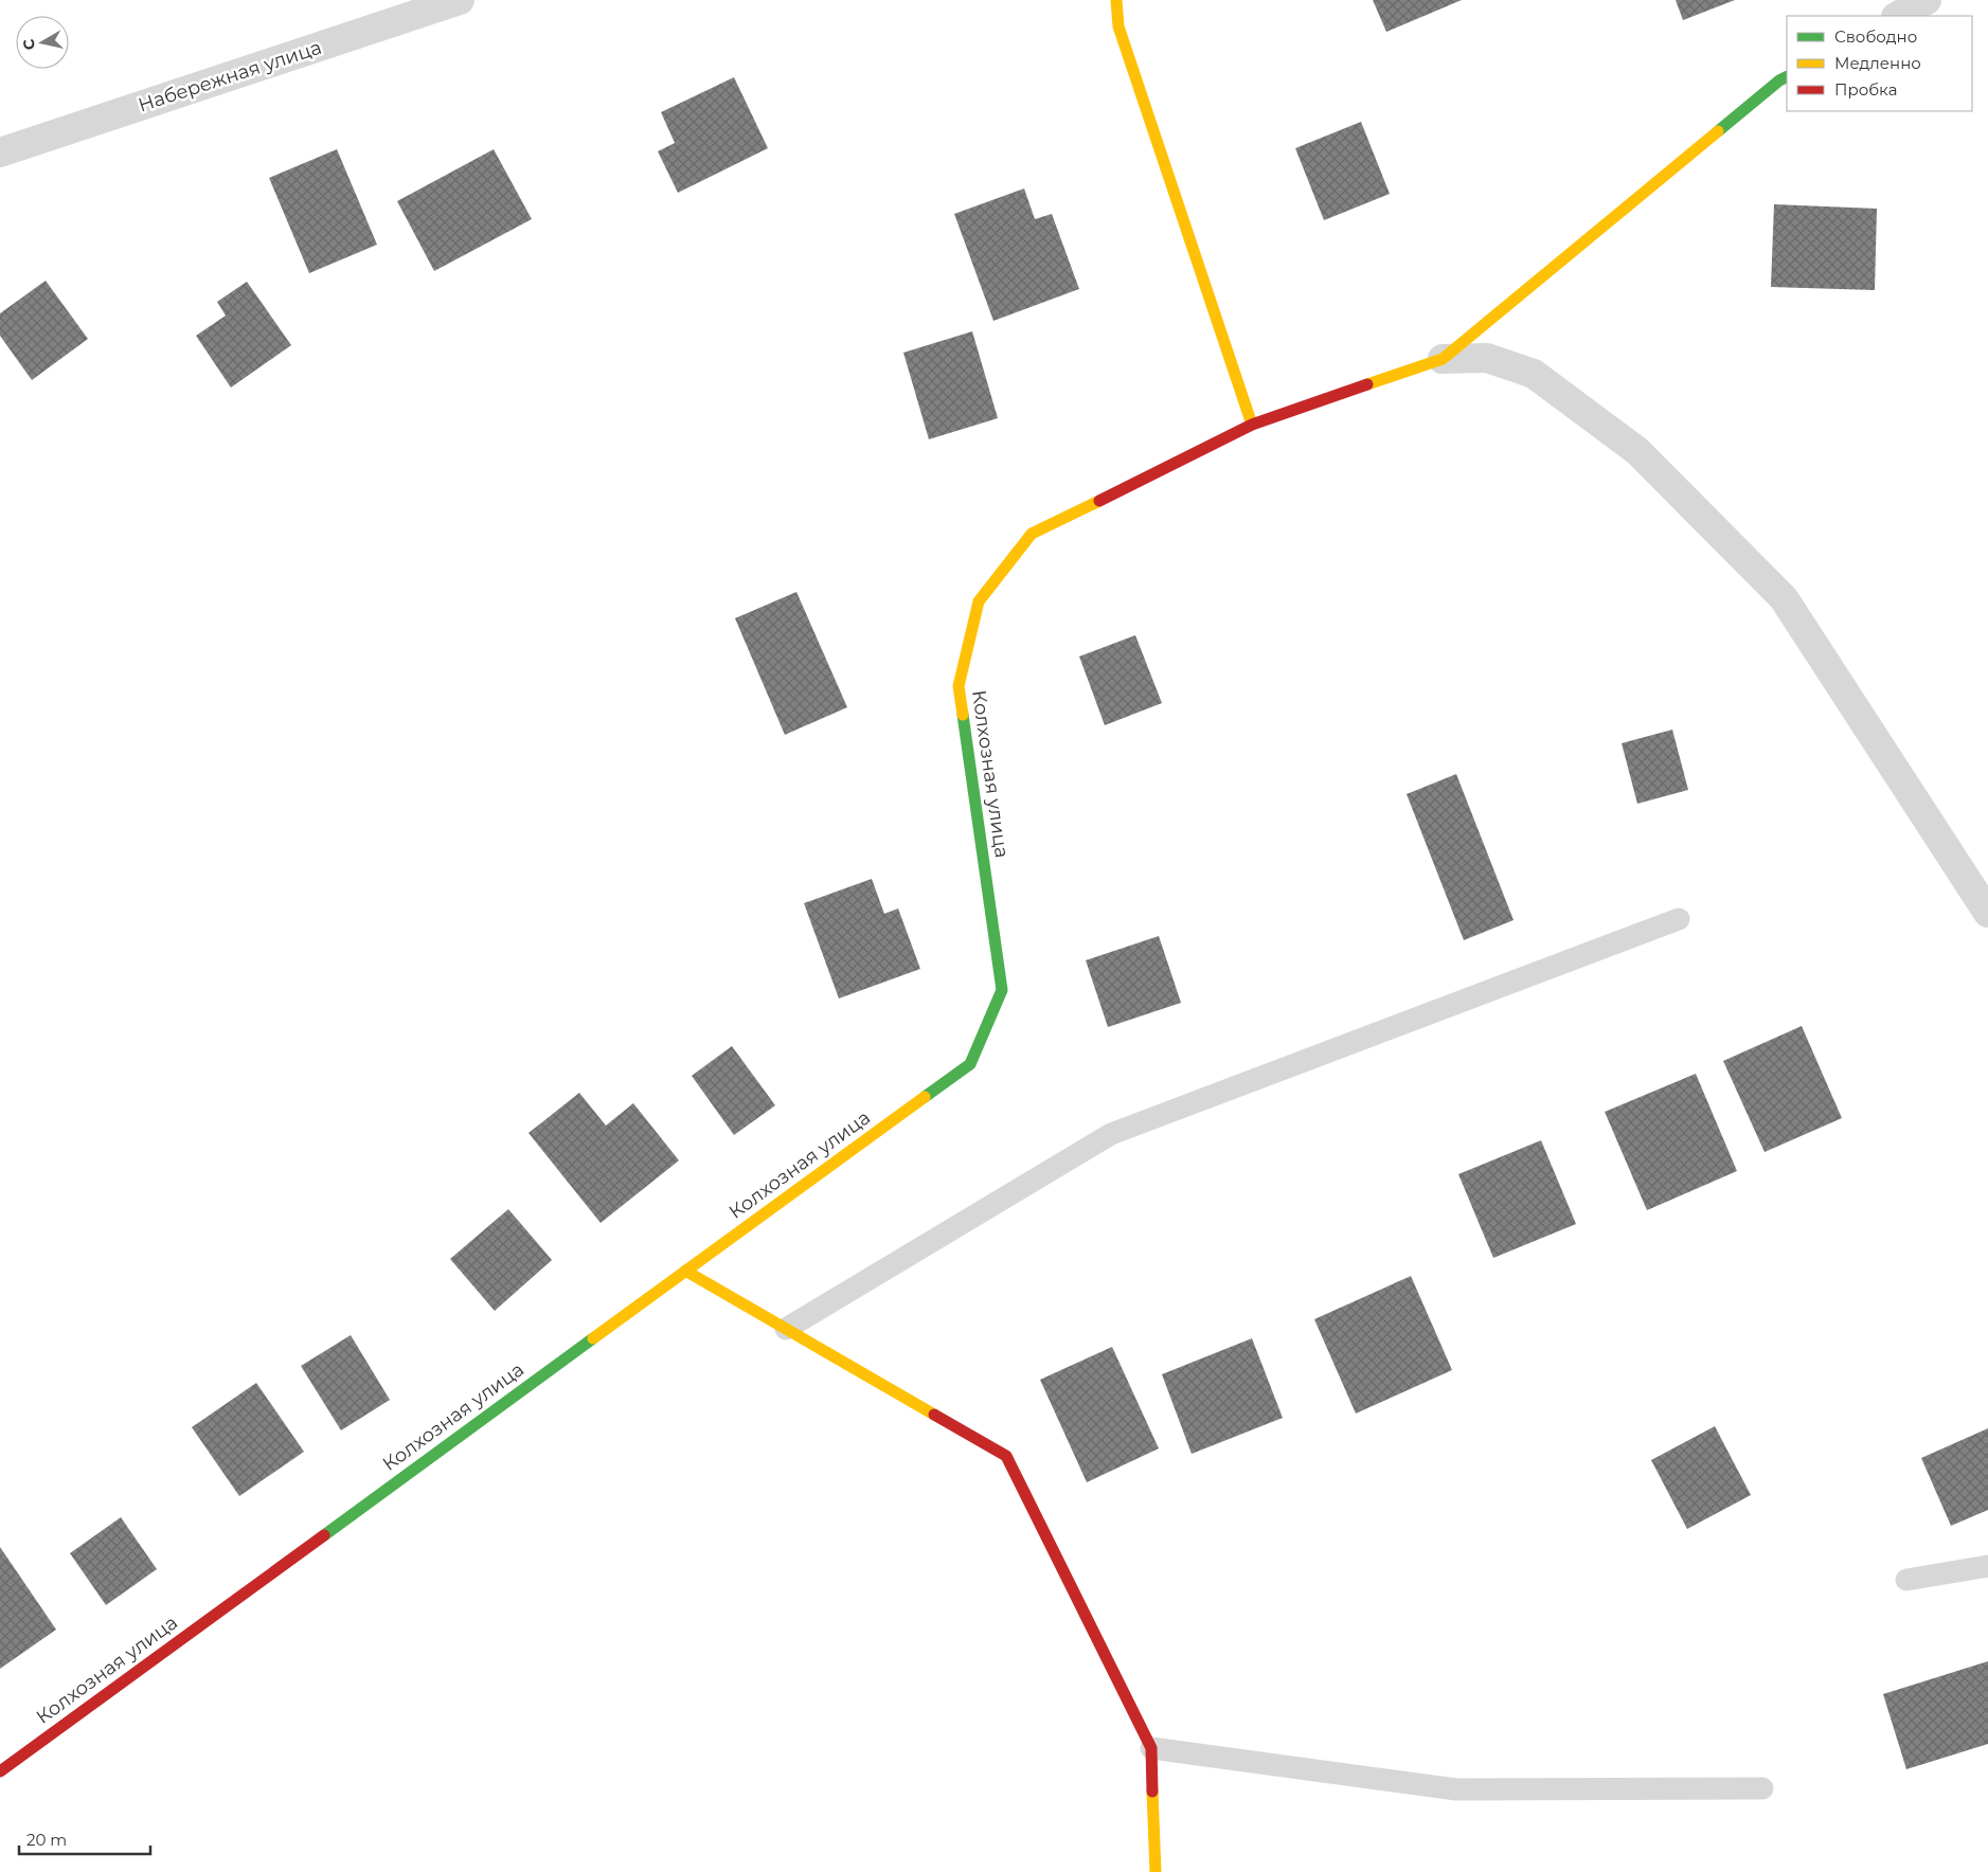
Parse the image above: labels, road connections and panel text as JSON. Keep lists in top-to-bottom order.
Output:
{
  "streets": {
    "street": ["Набережная улица", "Колхозная улица"]
  },
  "legend": ["Свободно", "Медленно", "Пробка"],
  "scale_bar": "20 m",
  "north": "left"
}
